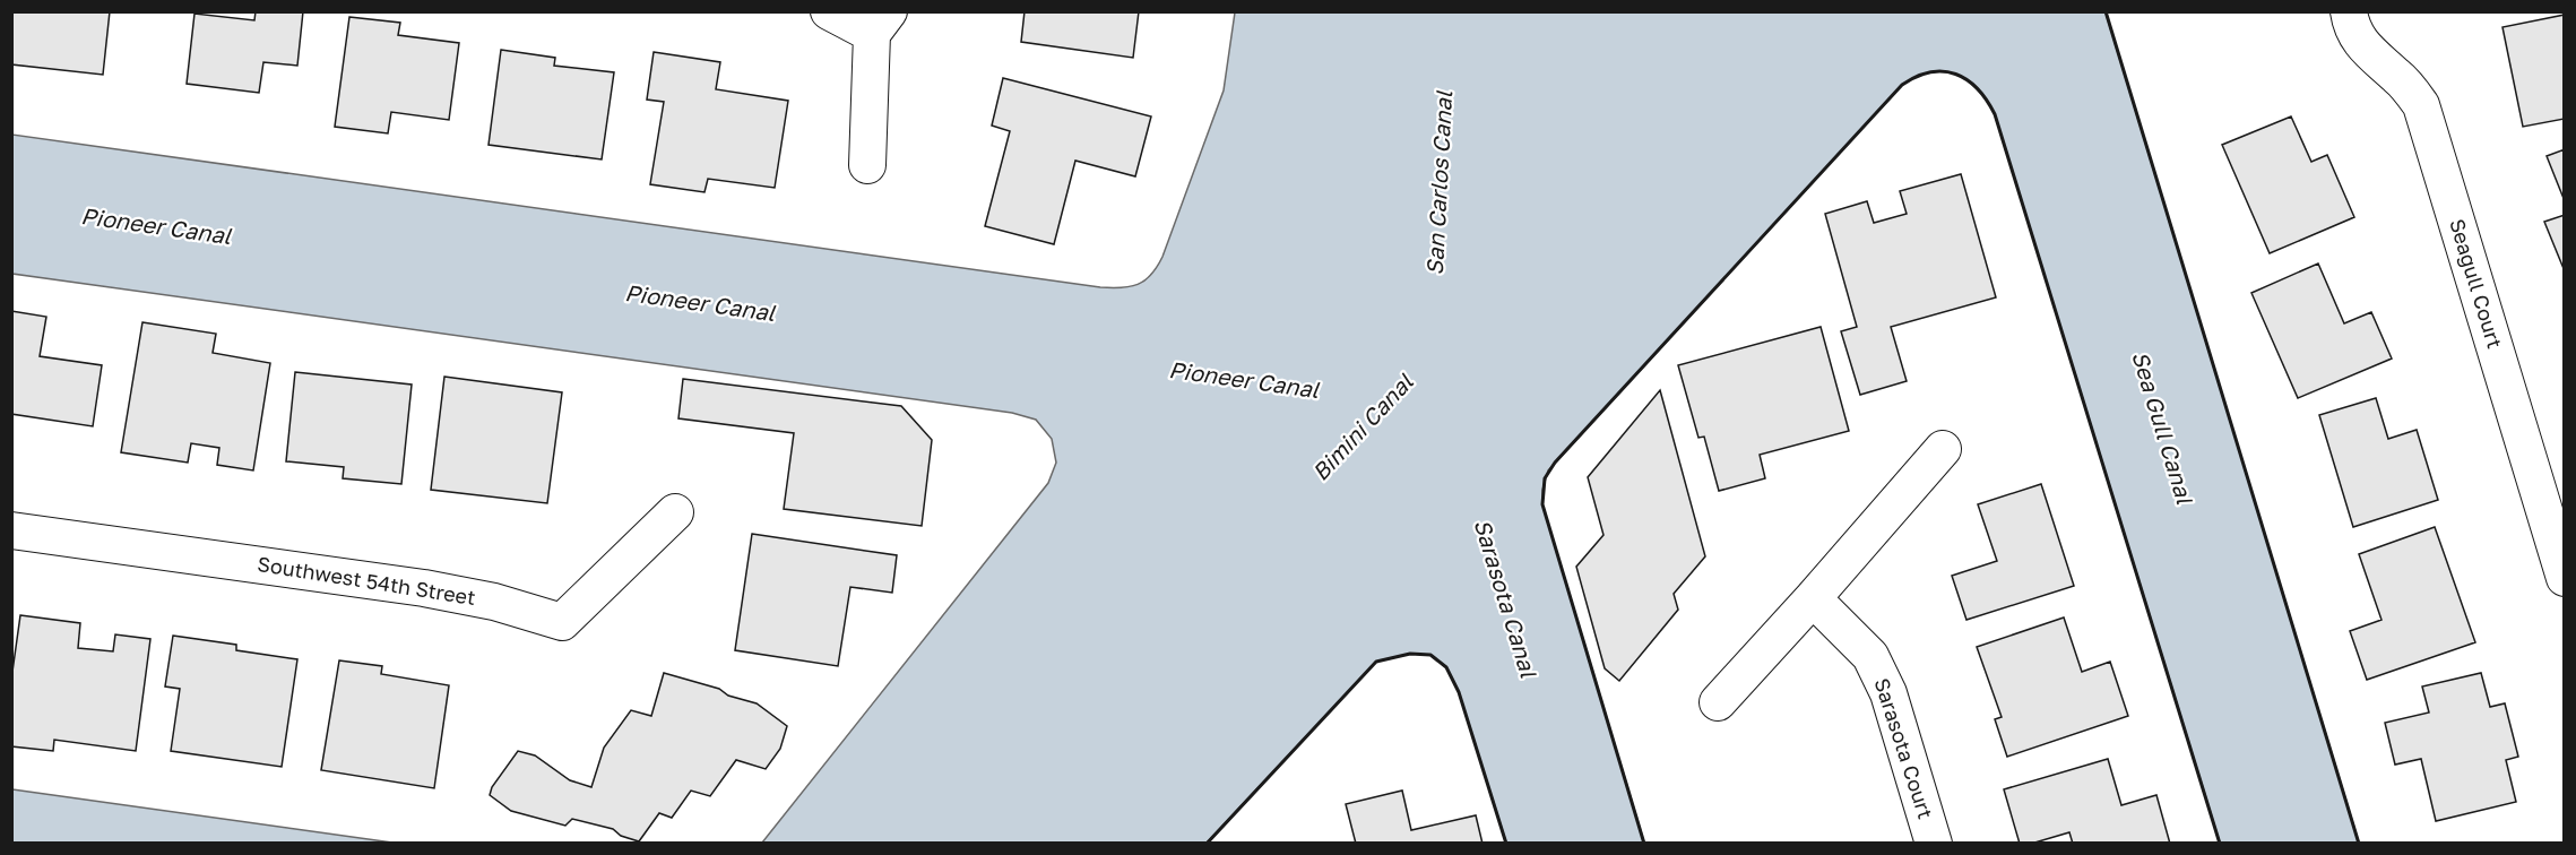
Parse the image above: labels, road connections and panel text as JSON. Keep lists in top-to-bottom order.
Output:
{
  "streets": {
    "street": ["Seagull Court", "Southwest 54th Street", "Sarasota Court"]
  },
  "water": [
    "San Carlos Canal",
    "Pioneer Canal",
    "Bimini Canal",
    "Sea Gull Canal",
    "Sarasota Canal"
  ]
}
